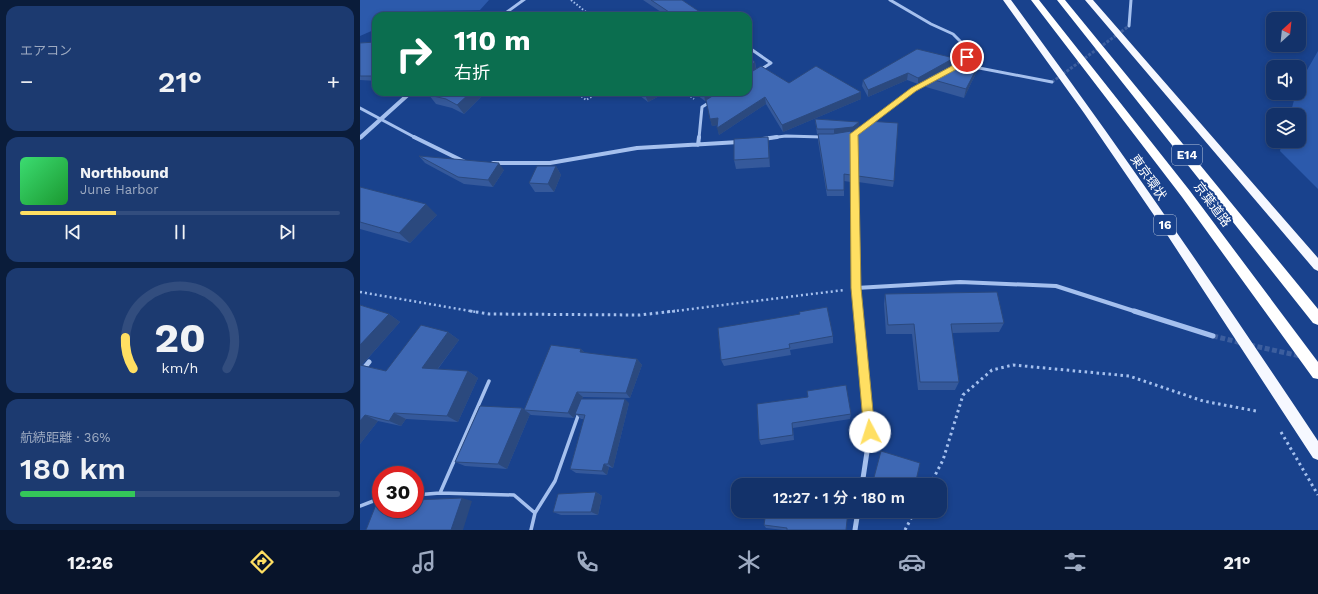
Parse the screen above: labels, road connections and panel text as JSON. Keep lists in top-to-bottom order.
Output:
{
  "streets": {
    "highway": [
      "E14",
      "東京環状",
      "京葉道路",
      "16"
    ]
  },
  "north": "top right",
  "page": {
    "tile": [
      "エアコン",
      ["航続距離 · 36%", "180 km"]
    ],
    "turn": ["110 m", "右折"],
    "heat": ["−", "21°", "+"],
    "song": ["Northbound", "June Harbor"],
    "limit": "30",
    "trip": "12:27 · 1 分 · 180 m",
    "tabs": ["12:26", "21°"],
    "gauge": ["20", "km/h"]
  }
}
